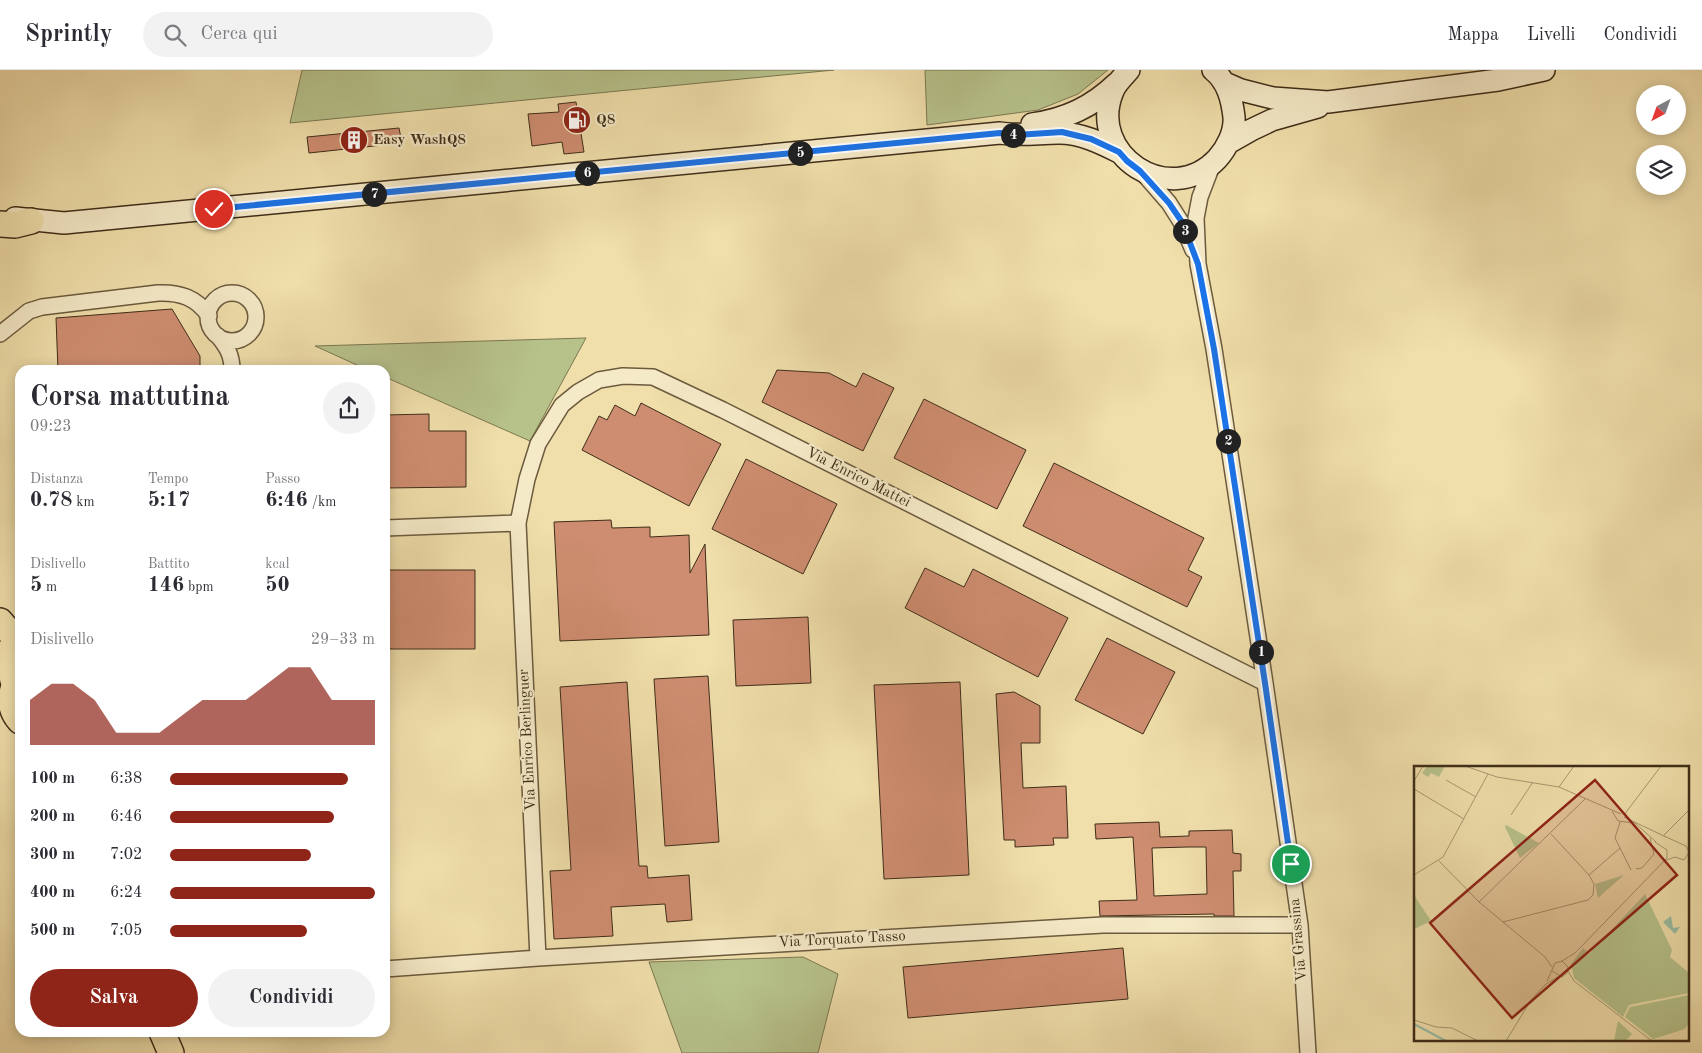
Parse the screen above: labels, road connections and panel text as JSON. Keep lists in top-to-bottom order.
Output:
{
  "streets": {
    "street": [
      "Via Enrico Mattei",
      "Via Enrico Berlinguer",
      "Via Torquato Tasso",
      "Via Grassina"
    ]
  },
  "crossings": [
    ["Via Enrico Mattei", "Via Enrico Berlinguer"],
    ["Via Enrico Mattei", "Via Grassina"],
    ["Via Enrico Berlinguer", "Via Torquato Tasso"],
    ["Via Torquato Tasso", "Via Grassina"]
  ],
  "places": {
    "fuel station": ["Q8"],
    "building": ["Easy WashQ8"]
  },
  "north": "bottom left",
  "page": {
    "header": "Sprintly",
    "search": "Cerca qui",
    "nav": ["Mappa", "Livelli", "Condividi"],
    "pins": [
      "4",
      "5",
      "6",
      "7",
      "3",
      "2",
      "1"
    ],
    "heading": ["Corsa mattutina", "09:23"],
    "stats": [
      ["Distanza", "0.78 km"],
      ["Tempo", "5:17"],
      ["Passo", "6:46 /km"],
      ["Dislivello", "5 m"],
      ["Battito", "146 bpm"],
      ["kcal", "50"]
    ],
    "chart": ["Dislivello", "29–33 m"],
    "list": [
      {
        "name": "100 m",
        "note": "6:38"
      },
      {
        "name": "200 m",
        "note": "6:46"
      },
      {
        "name": "300 m",
        "note": "7:02"
      },
      {
        "name": "400 m",
        "note": "6:24"
      },
      {
        "name": "500 m",
        "note": "7:05"
      }
    ],
    "buttons": ["Salva", "Condividi"]
  }
}
